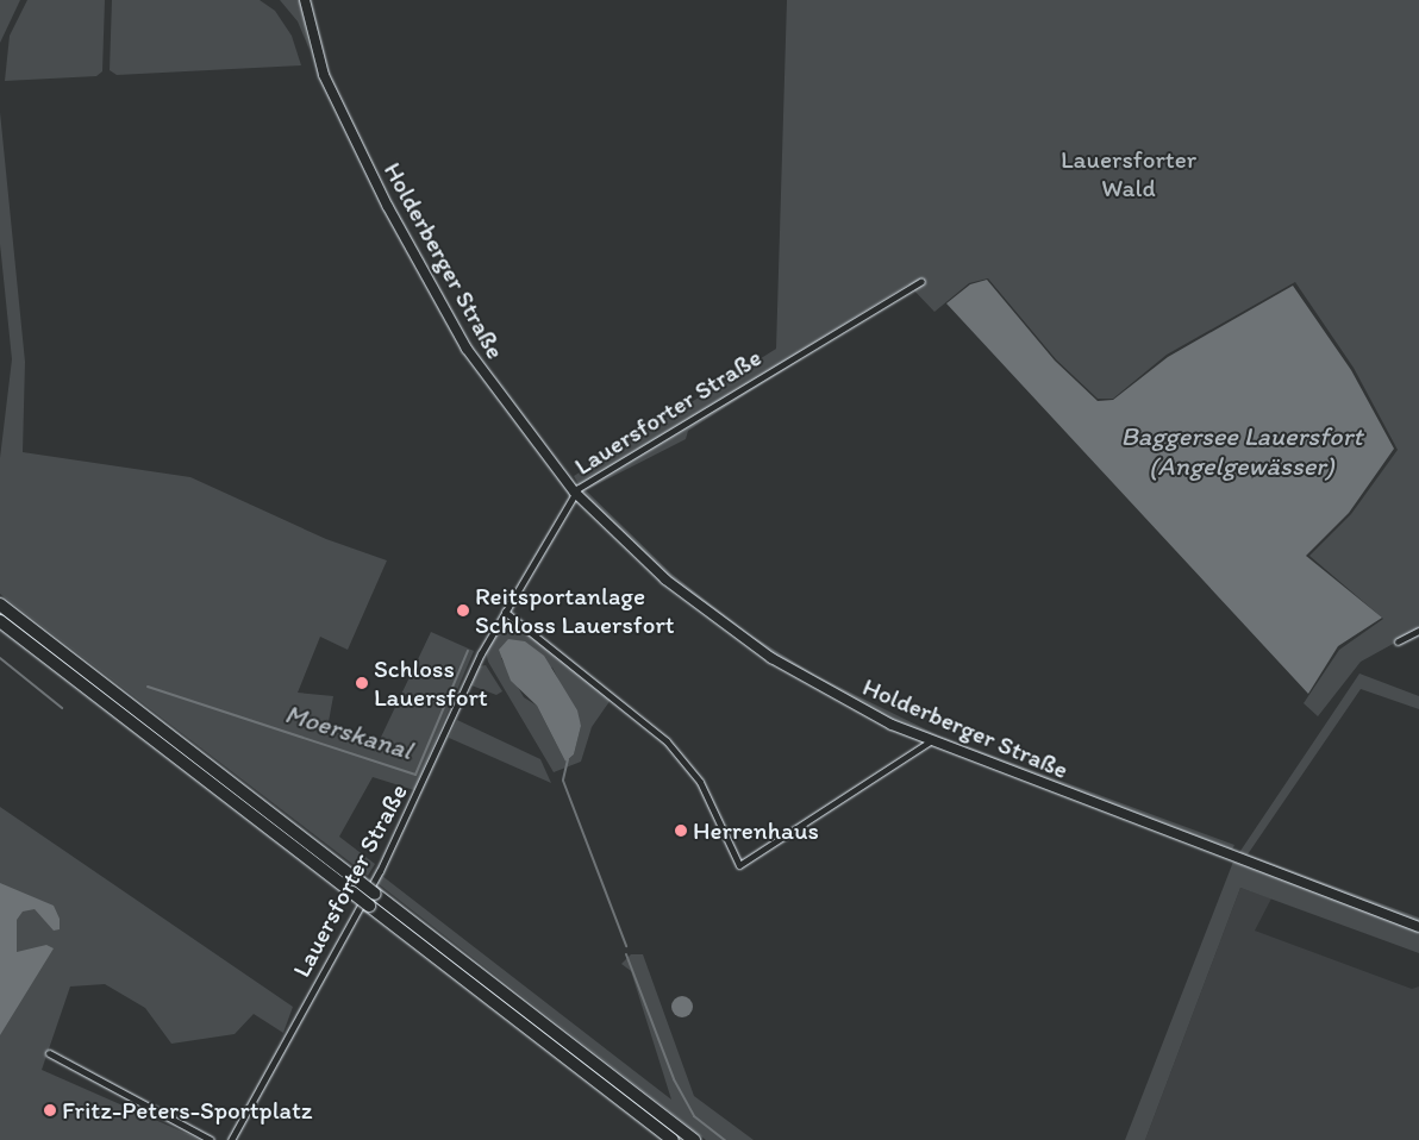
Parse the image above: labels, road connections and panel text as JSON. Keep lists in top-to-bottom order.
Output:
{
  "streets": {
    "main road": ["Holderberger Straße"],
    "street": ["Lauersforter Straße"]
  },
  "crossings": [
    ["Holderberger Straße", "Lauersforter Straße"]
  ],
  "water": ["Baggersee Lauersfort (Angelgewässer)", "Moerskanal"],
  "parks": ["Lauersforter Wald"],
  "places": [
    "Reitsportanlage Schloss Lauersfort",
    "Schloss Lauersfort",
    "Herrenhaus",
    "Fritz-Peters-Sportplatz"
  ]
}
